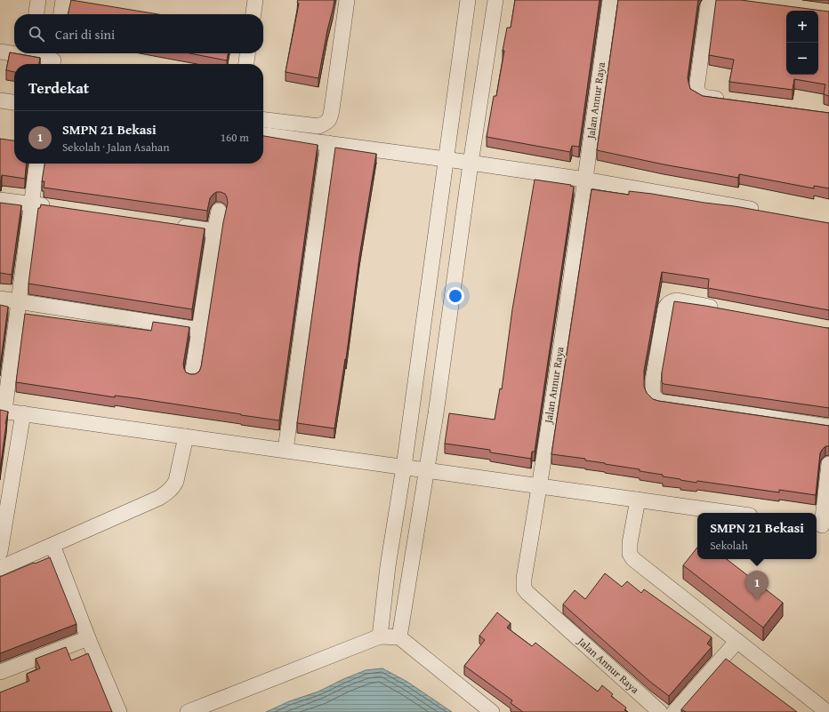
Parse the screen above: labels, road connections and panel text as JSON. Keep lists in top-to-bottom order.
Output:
{
  "streets": {
    "street": ["Jalan Annur Raya"]
  },
  "page": {
    "map_buttons": ["+", "−"],
    "search": "Cari di sini",
    "heading": "Terdekat",
    "list": [
      {
        "mark": "1",
        "name": "SMPN 21 Bekasi",
        "note": "Sekolah · Jalan Asahan",
        "value": "160 m"
      }
    ],
    "popup": ["SMPN 21 Bekasi", "Sekolah"],
    "pins": "1"
  }
}
